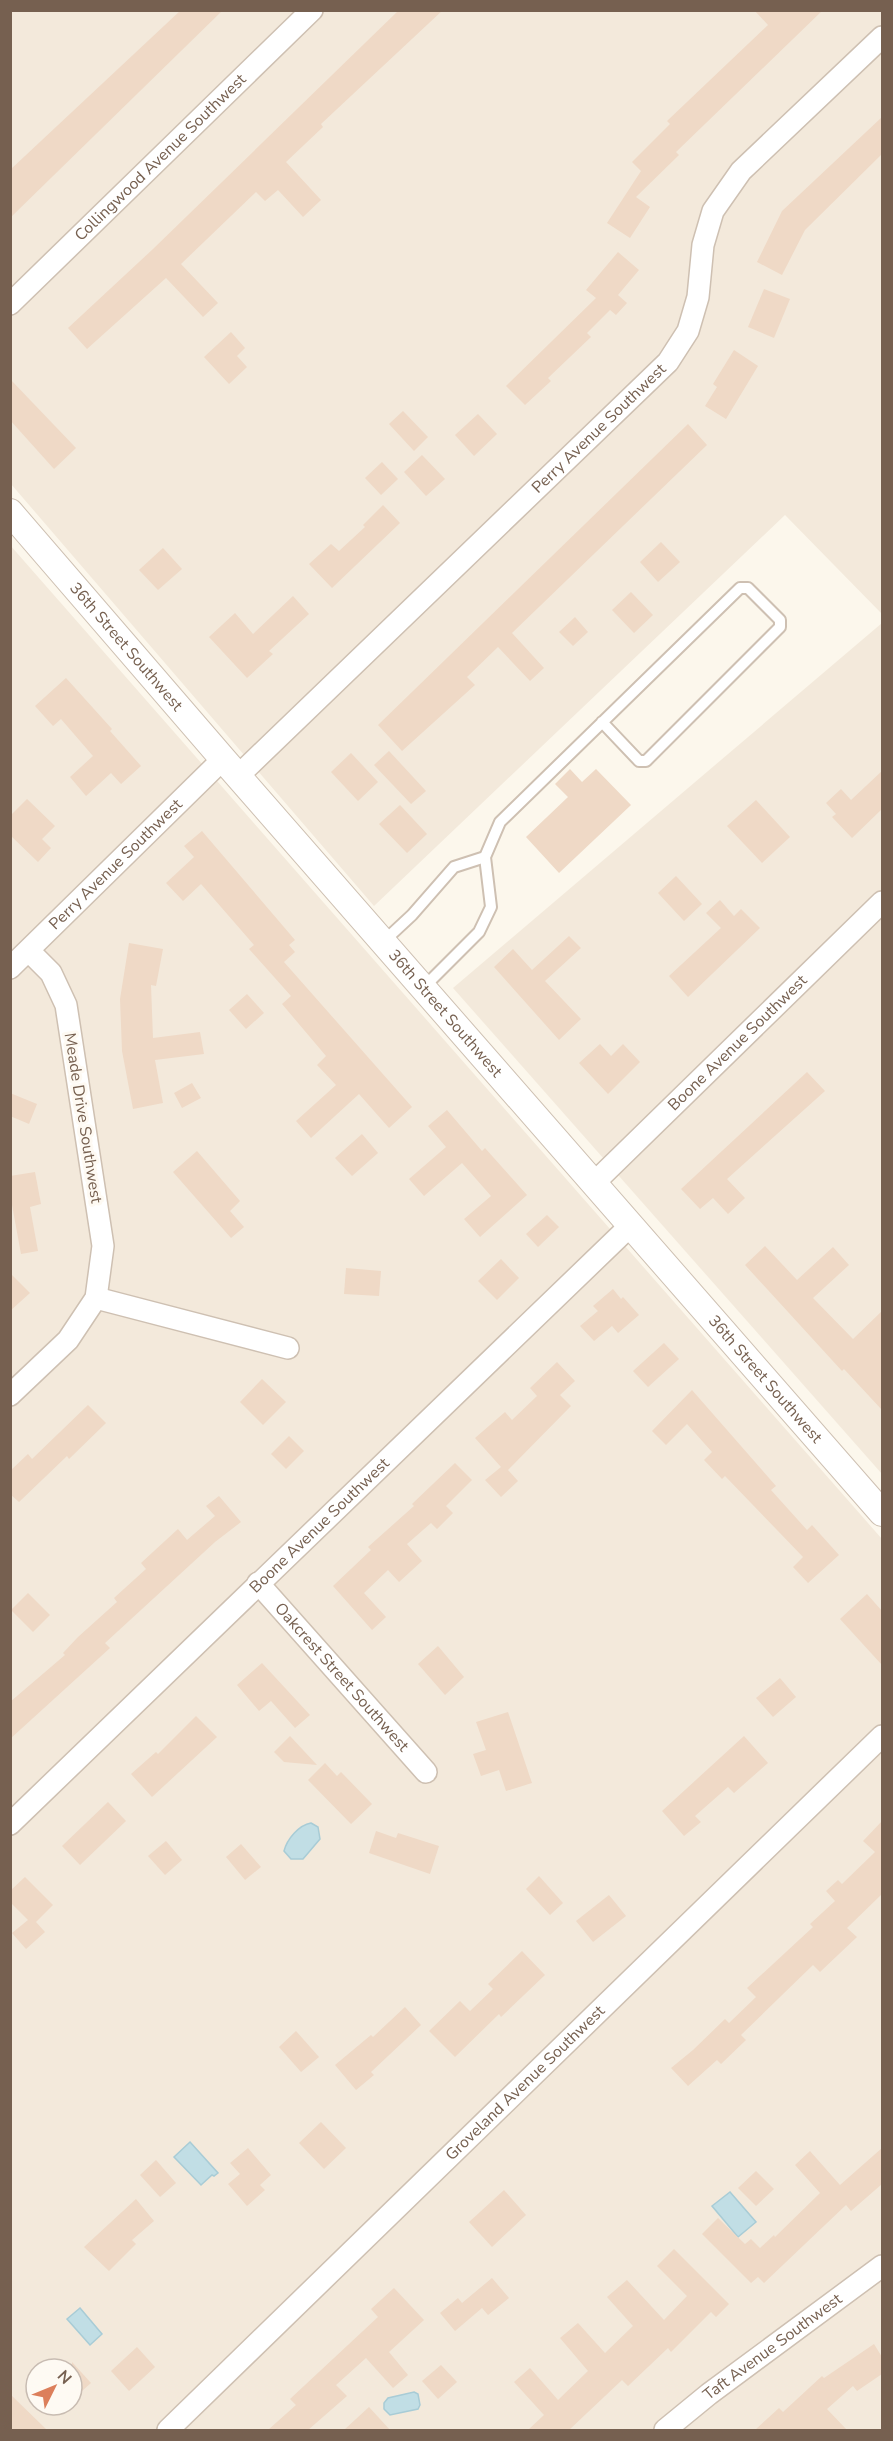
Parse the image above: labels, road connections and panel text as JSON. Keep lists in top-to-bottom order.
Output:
{
  "streets": {
    "street": [
      "Collingwood Avenue Southwest",
      "Perry Avenue Southwest",
      "36th Street Southwest",
      "Boone Avenue Southwest",
      "Meade Drive Southwest",
      "Oakcrest Street Southwest",
      "Groveland Avenue Southwest",
      "Taft Avenue Southwest"
    ]
  },
  "crossings": [
    ["Perry Avenue Southwest", "36th Street Southwest"],
    ["Perry Avenue Southwest", "Meade Drive Southwest"],
    ["36th Street Southwest", "Boone Avenue Southwest"],
    ["Boone Avenue Southwest", "Oakcrest Street Southwest"]
  ],
  "north": "top right"
}
